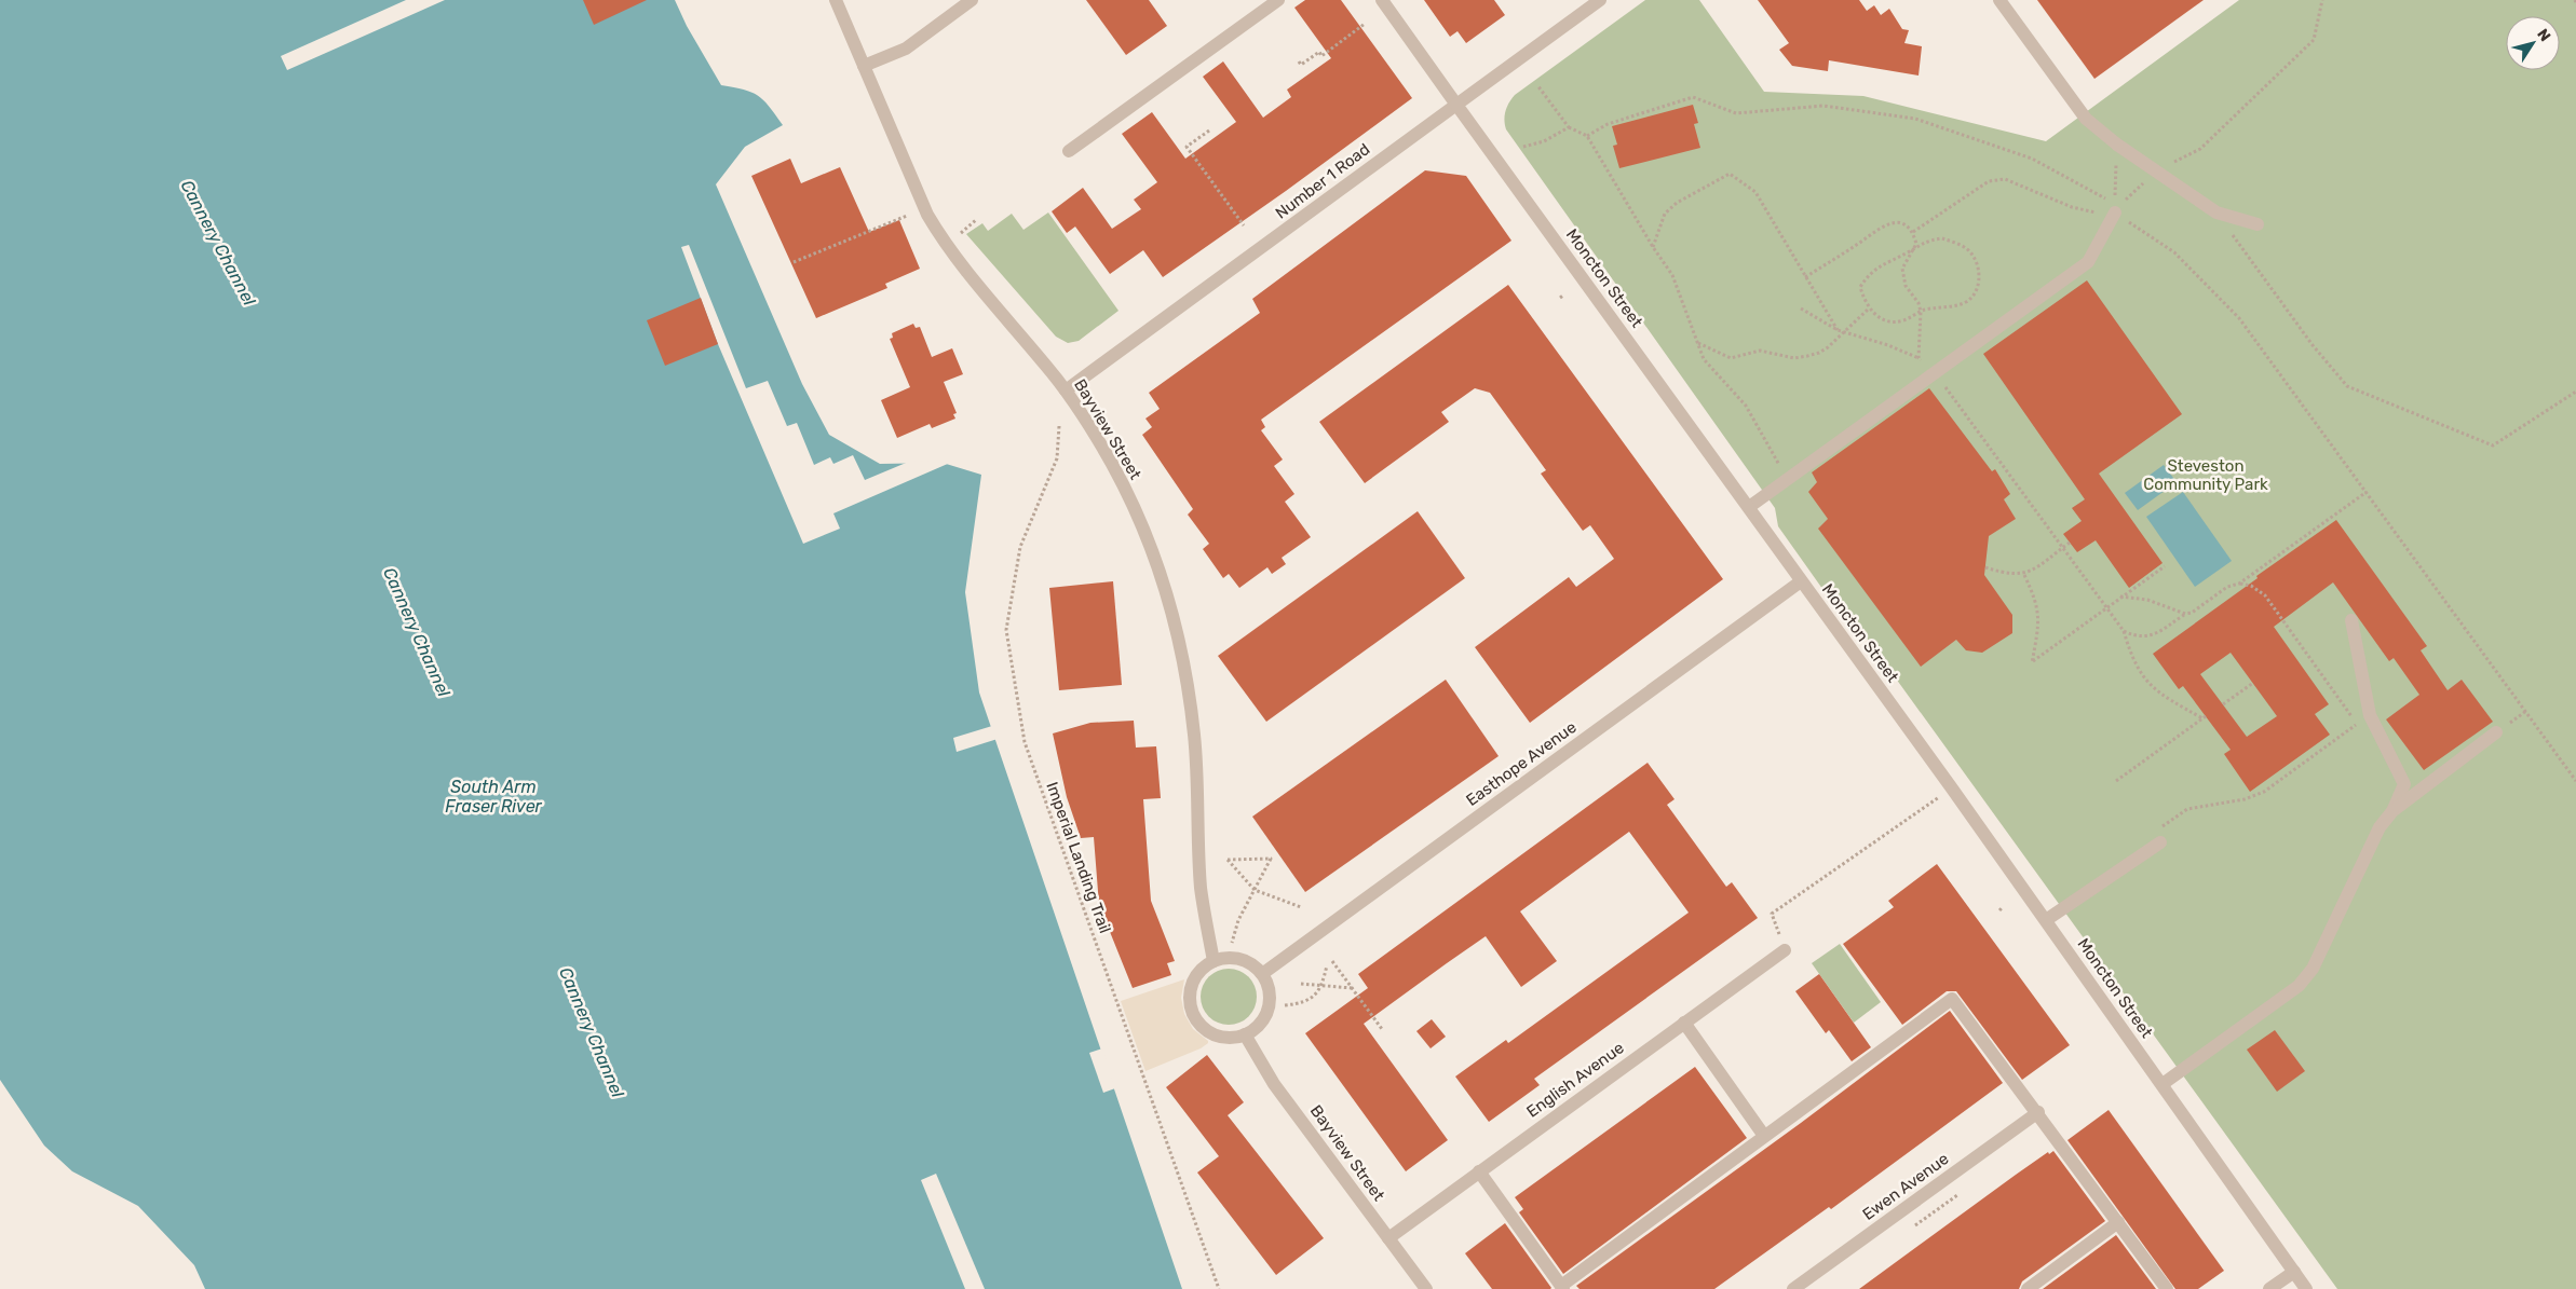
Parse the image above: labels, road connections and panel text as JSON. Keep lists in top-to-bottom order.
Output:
{
  "streets": {
    "street": [
      "Number 1 Road",
      "Moncton Street",
      "Bayview Street",
      "Easthope Avenue",
      "English Avenue",
      "Ewen Avenue"
    ],
    "path": ["Imperial Landing Trail"]
  },
  "crossings": [
    ["Number 1 Road", "Moncton Street"],
    ["Number 1 Road", "Bayview Street"],
    ["Moncton Street", "Easthope Avenue"],
    ["Bayview Street", "Easthope Avenue"],
    ["Bayview Street", "English Avenue"]
  ],
  "water": ["Cannery Channel", "South Arm Fraser River"],
  "parks": ["Steveston Community Park"],
  "north": "top right"
}
